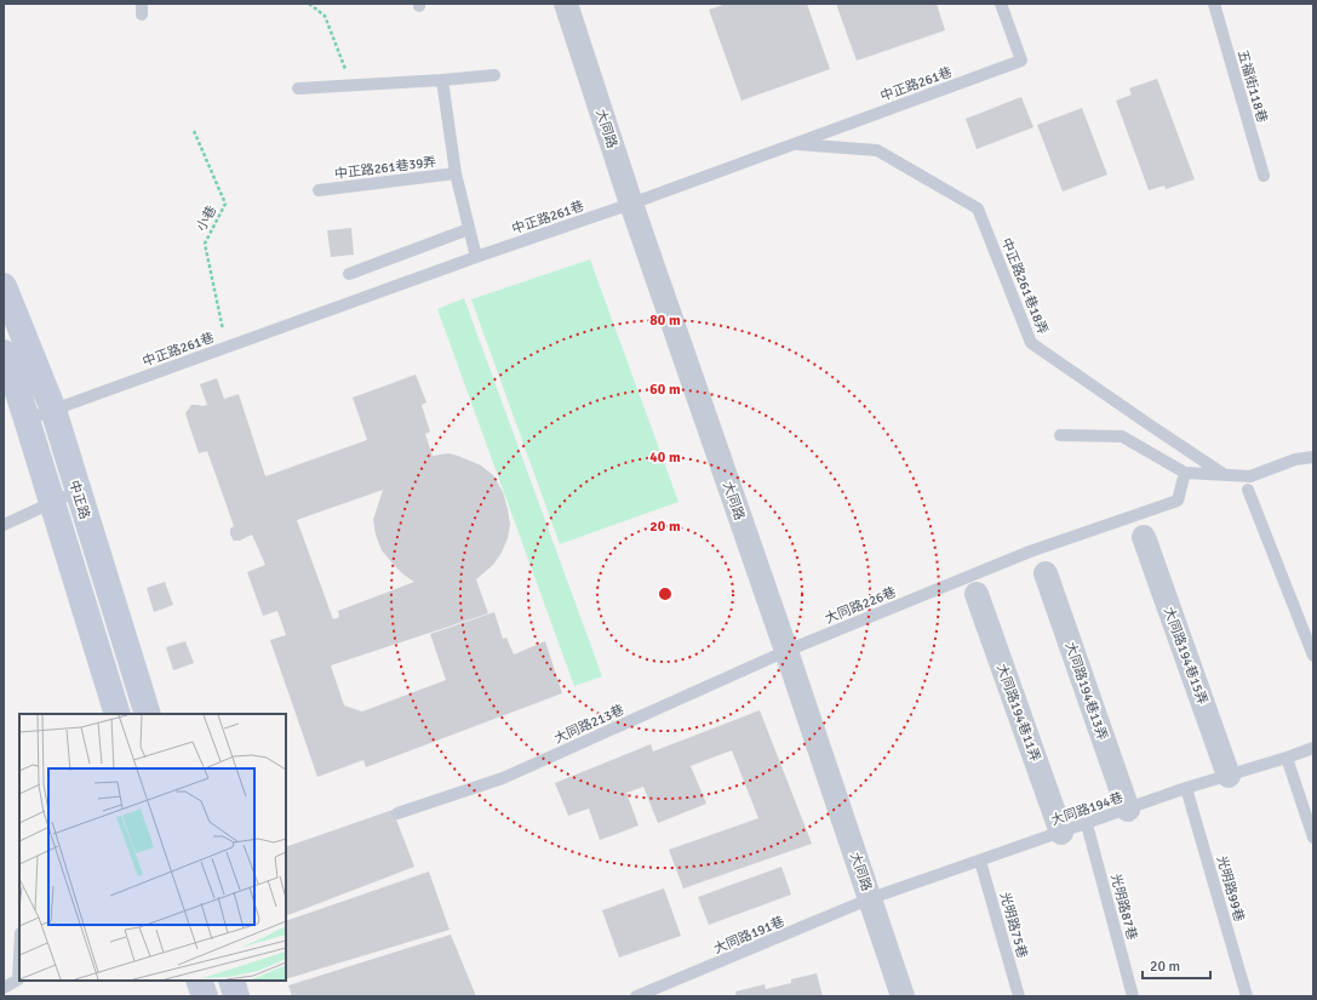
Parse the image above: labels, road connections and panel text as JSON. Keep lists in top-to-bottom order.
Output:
{
  "streets": {
    "main road": ["中正路"],
    "street": [
      "大同路",
      "大同路194巷15弄",
      "大同路194巷13弄",
      "大同路194巷11弄"
    ],
    "lane": [
      "中正路261巷",
      "五福街118巷",
      "中正路261巷39弄",
      "中正路261巷18弄",
      "大同路226巷",
      "大同路213巷",
      "大同路194巷",
      "光明路99巷",
      "光明路87巷",
      "光明路75巷",
      "大同路191巷"
    ],
    "path": ["小巷"]
  },
  "crossings": [
    ["中正路261巷", "大同路"],
    ["中正路261巷", "小巷"],
    ["中正路261巷", "中正路261巷18弄"],
    ["中正路261巷", "中正路"],
    ["大同路", "大同路226巷"],
    ["大同路", "大同路213巷"],
    ["大同路", "大同路194巷"],
    ["大同路", "大同路191巷"],
    ["大同路226巷", "大同路213巷"],
    ["大同路194巷15弄", "大同路194巷"],
    ["大同路194巷13弄", "大同路194巷"],
    ["大同路194巷11弄", "大同路194巷"],
    ["大同路194巷", "光明路99巷"],
    ["大同路194巷", "光明路87巷"],
    ["大同路194巷", "光明路75巷"],
    ["大同路194巷", "大同路191巷"]
  ],
  "scale_bar": "20 m",
  "rings": [
    "80 m",
    "60 m",
    "40 m",
    "20 m"
  ]
}
